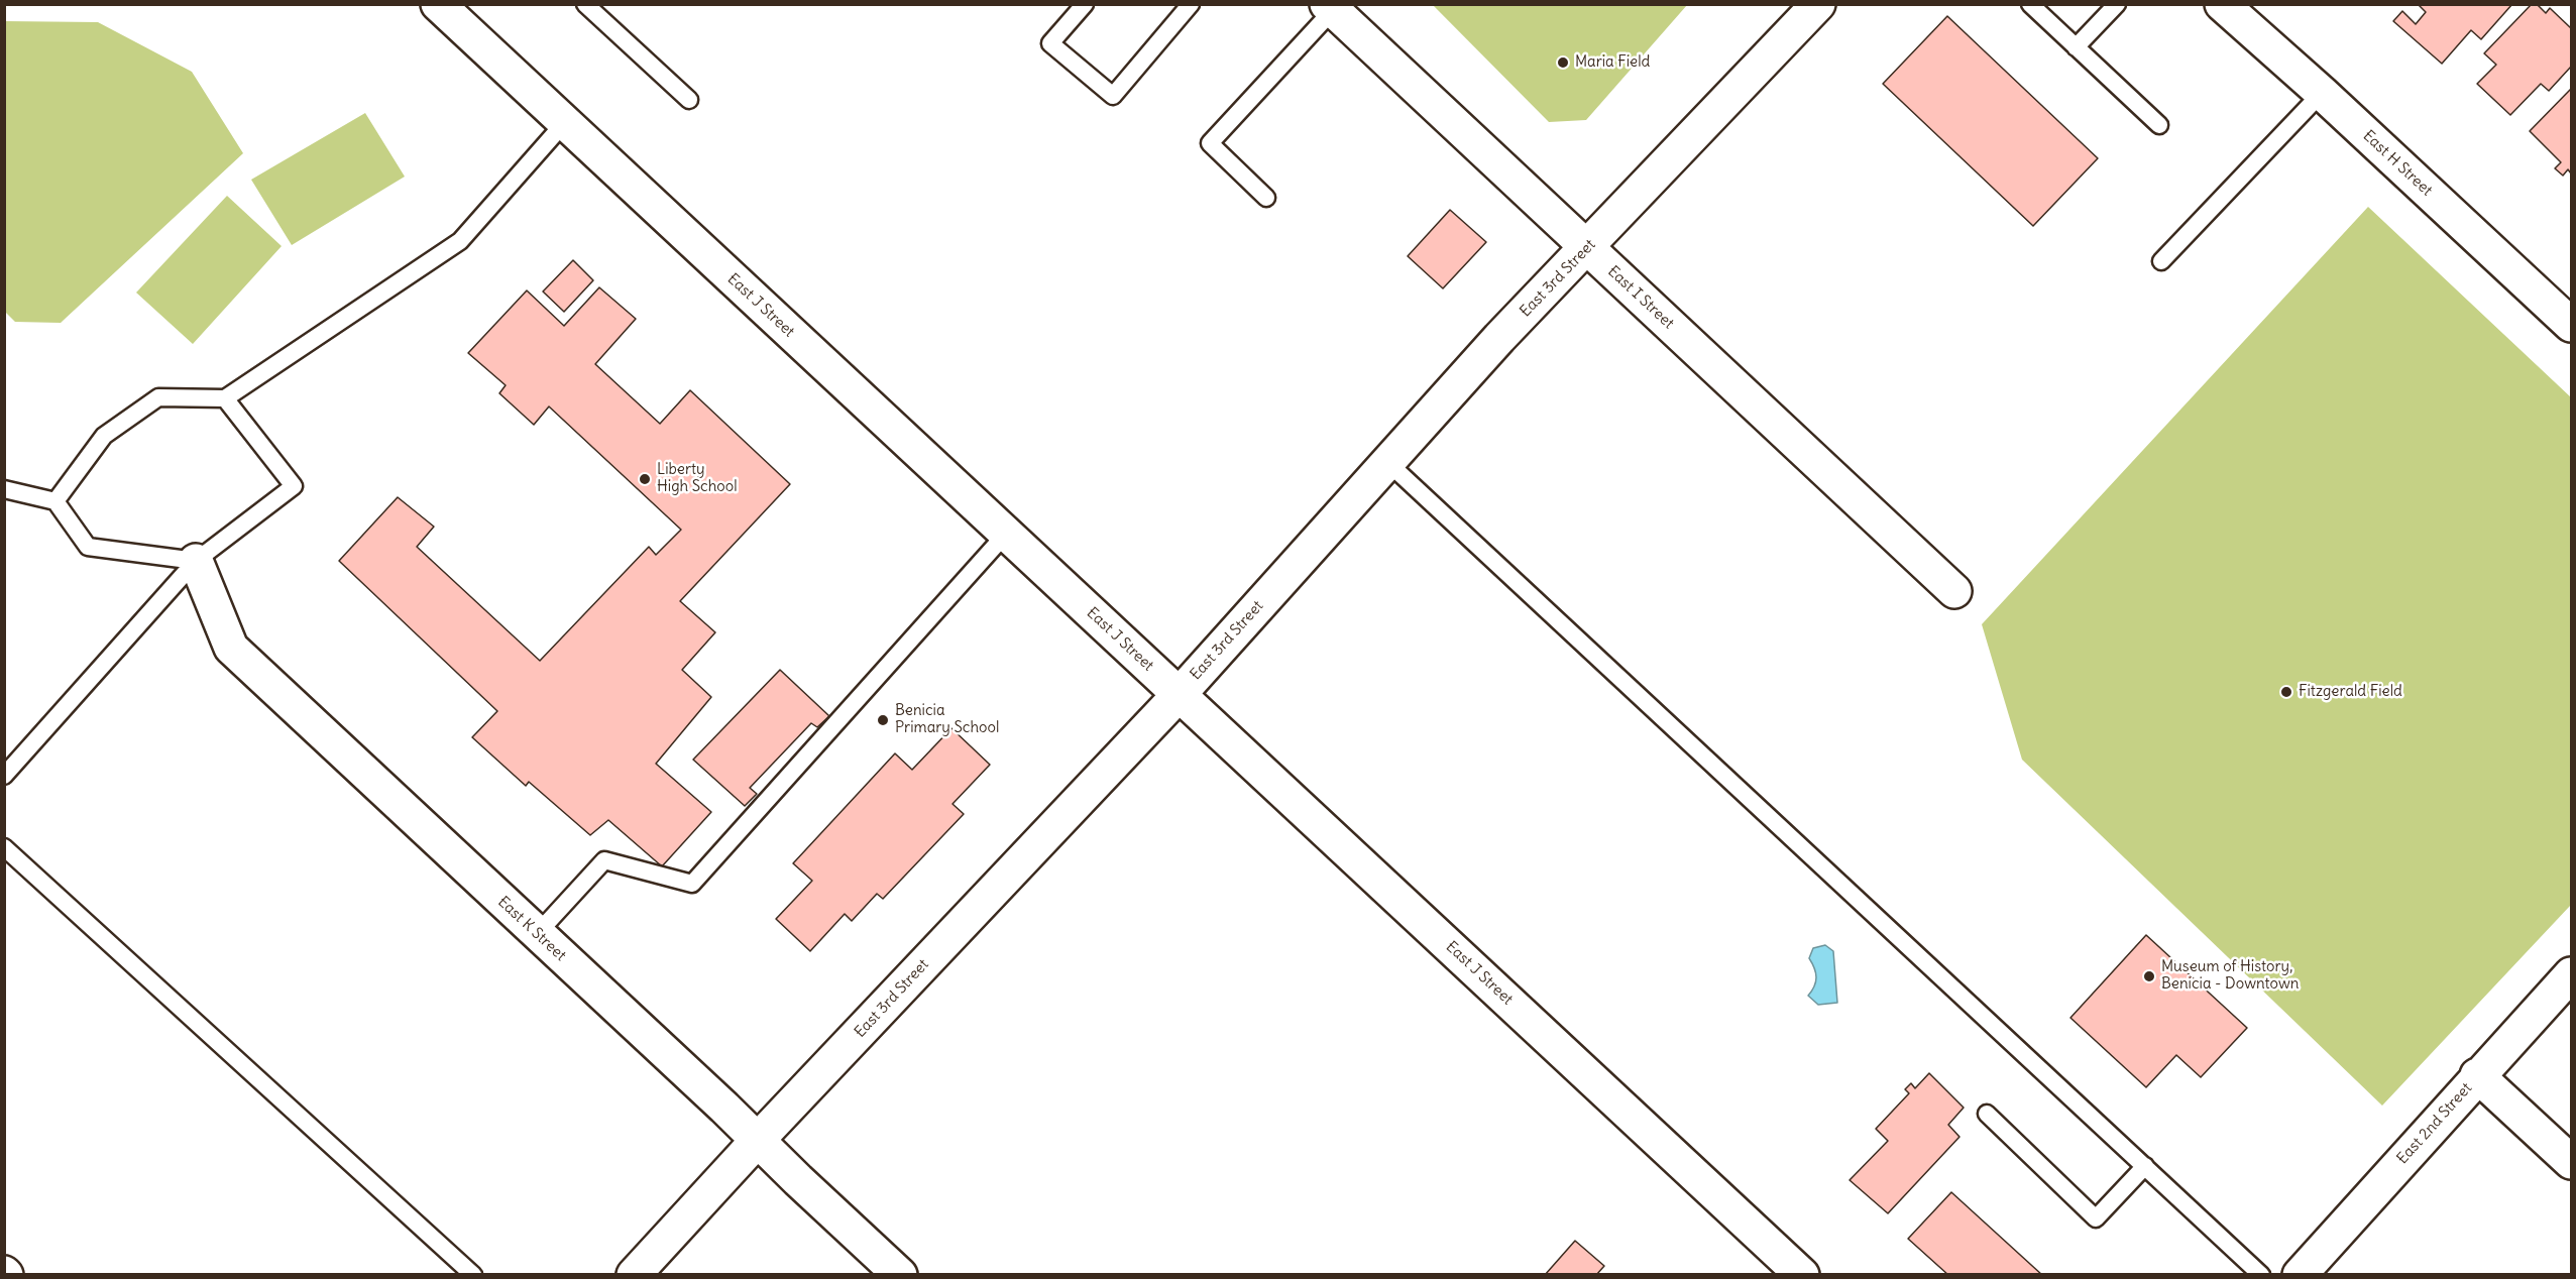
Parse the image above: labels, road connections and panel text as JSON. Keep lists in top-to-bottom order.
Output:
{
  "streets": {
    "street": [
      "East H Street",
      "East 3rd Street",
      "East I Street",
      "East J Street",
      "East K Street",
      "East 2nd Street"
    ]
  },
  "crossings": [
    ["East 3rd Street", "East I Street"],
    ["East 3rd Street", "East J Street"],
    ["East 3rd Street", "East K Street"]
  ],
  "places": [
    "Maria Field",
    "Liberty High School",
    "Fitzgerald Field",
    "Benicia Primary School",
    "Museum of History, Benicia - Downtown"
  ]
}
